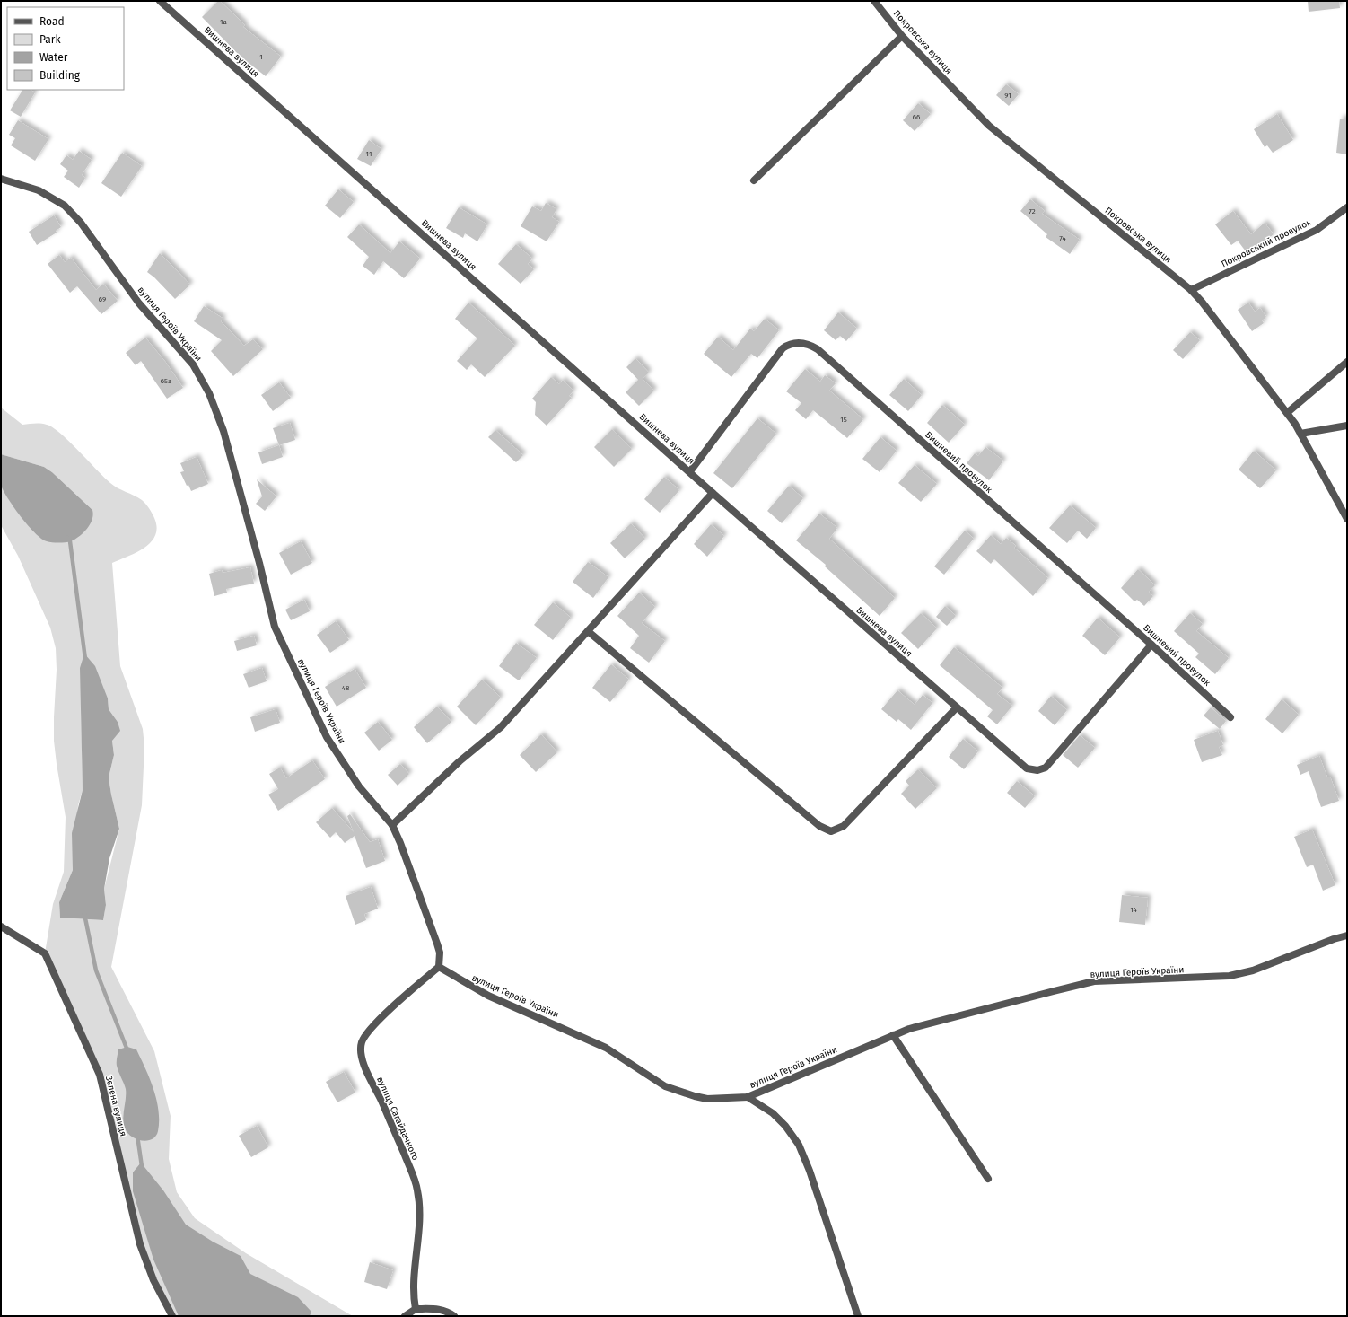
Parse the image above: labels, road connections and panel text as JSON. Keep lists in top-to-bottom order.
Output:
{
  "streets": {
    "street": [
      "Покровська вулиця",
      "Вишнева вулиця",
      "Покровський провулок",
      "вулиця Героїв України",
      "Вишневий провулок",
      "Зелена вулиця",
      "вулиця Сагайдачного"
    ]
  },
  "crossings": [
    ["Покровська вулиця", "Покровський провулок"],
    ["Вишнева вулиця", "Вишневий провулок"],
    ["вулиця Героїв України", "вулиця Сагайдачного"]
  ],
  "house_numbers": [
    "1а",
    "1",
    "91",
    "66",
    "11",
    "72",
    "74",
    "69",
    "65а",
    "15",
    "48",
    "14"
  ],
  "legend": [
    "Road",
    "Park",
    "Water",
    "Building"
  ]
}
